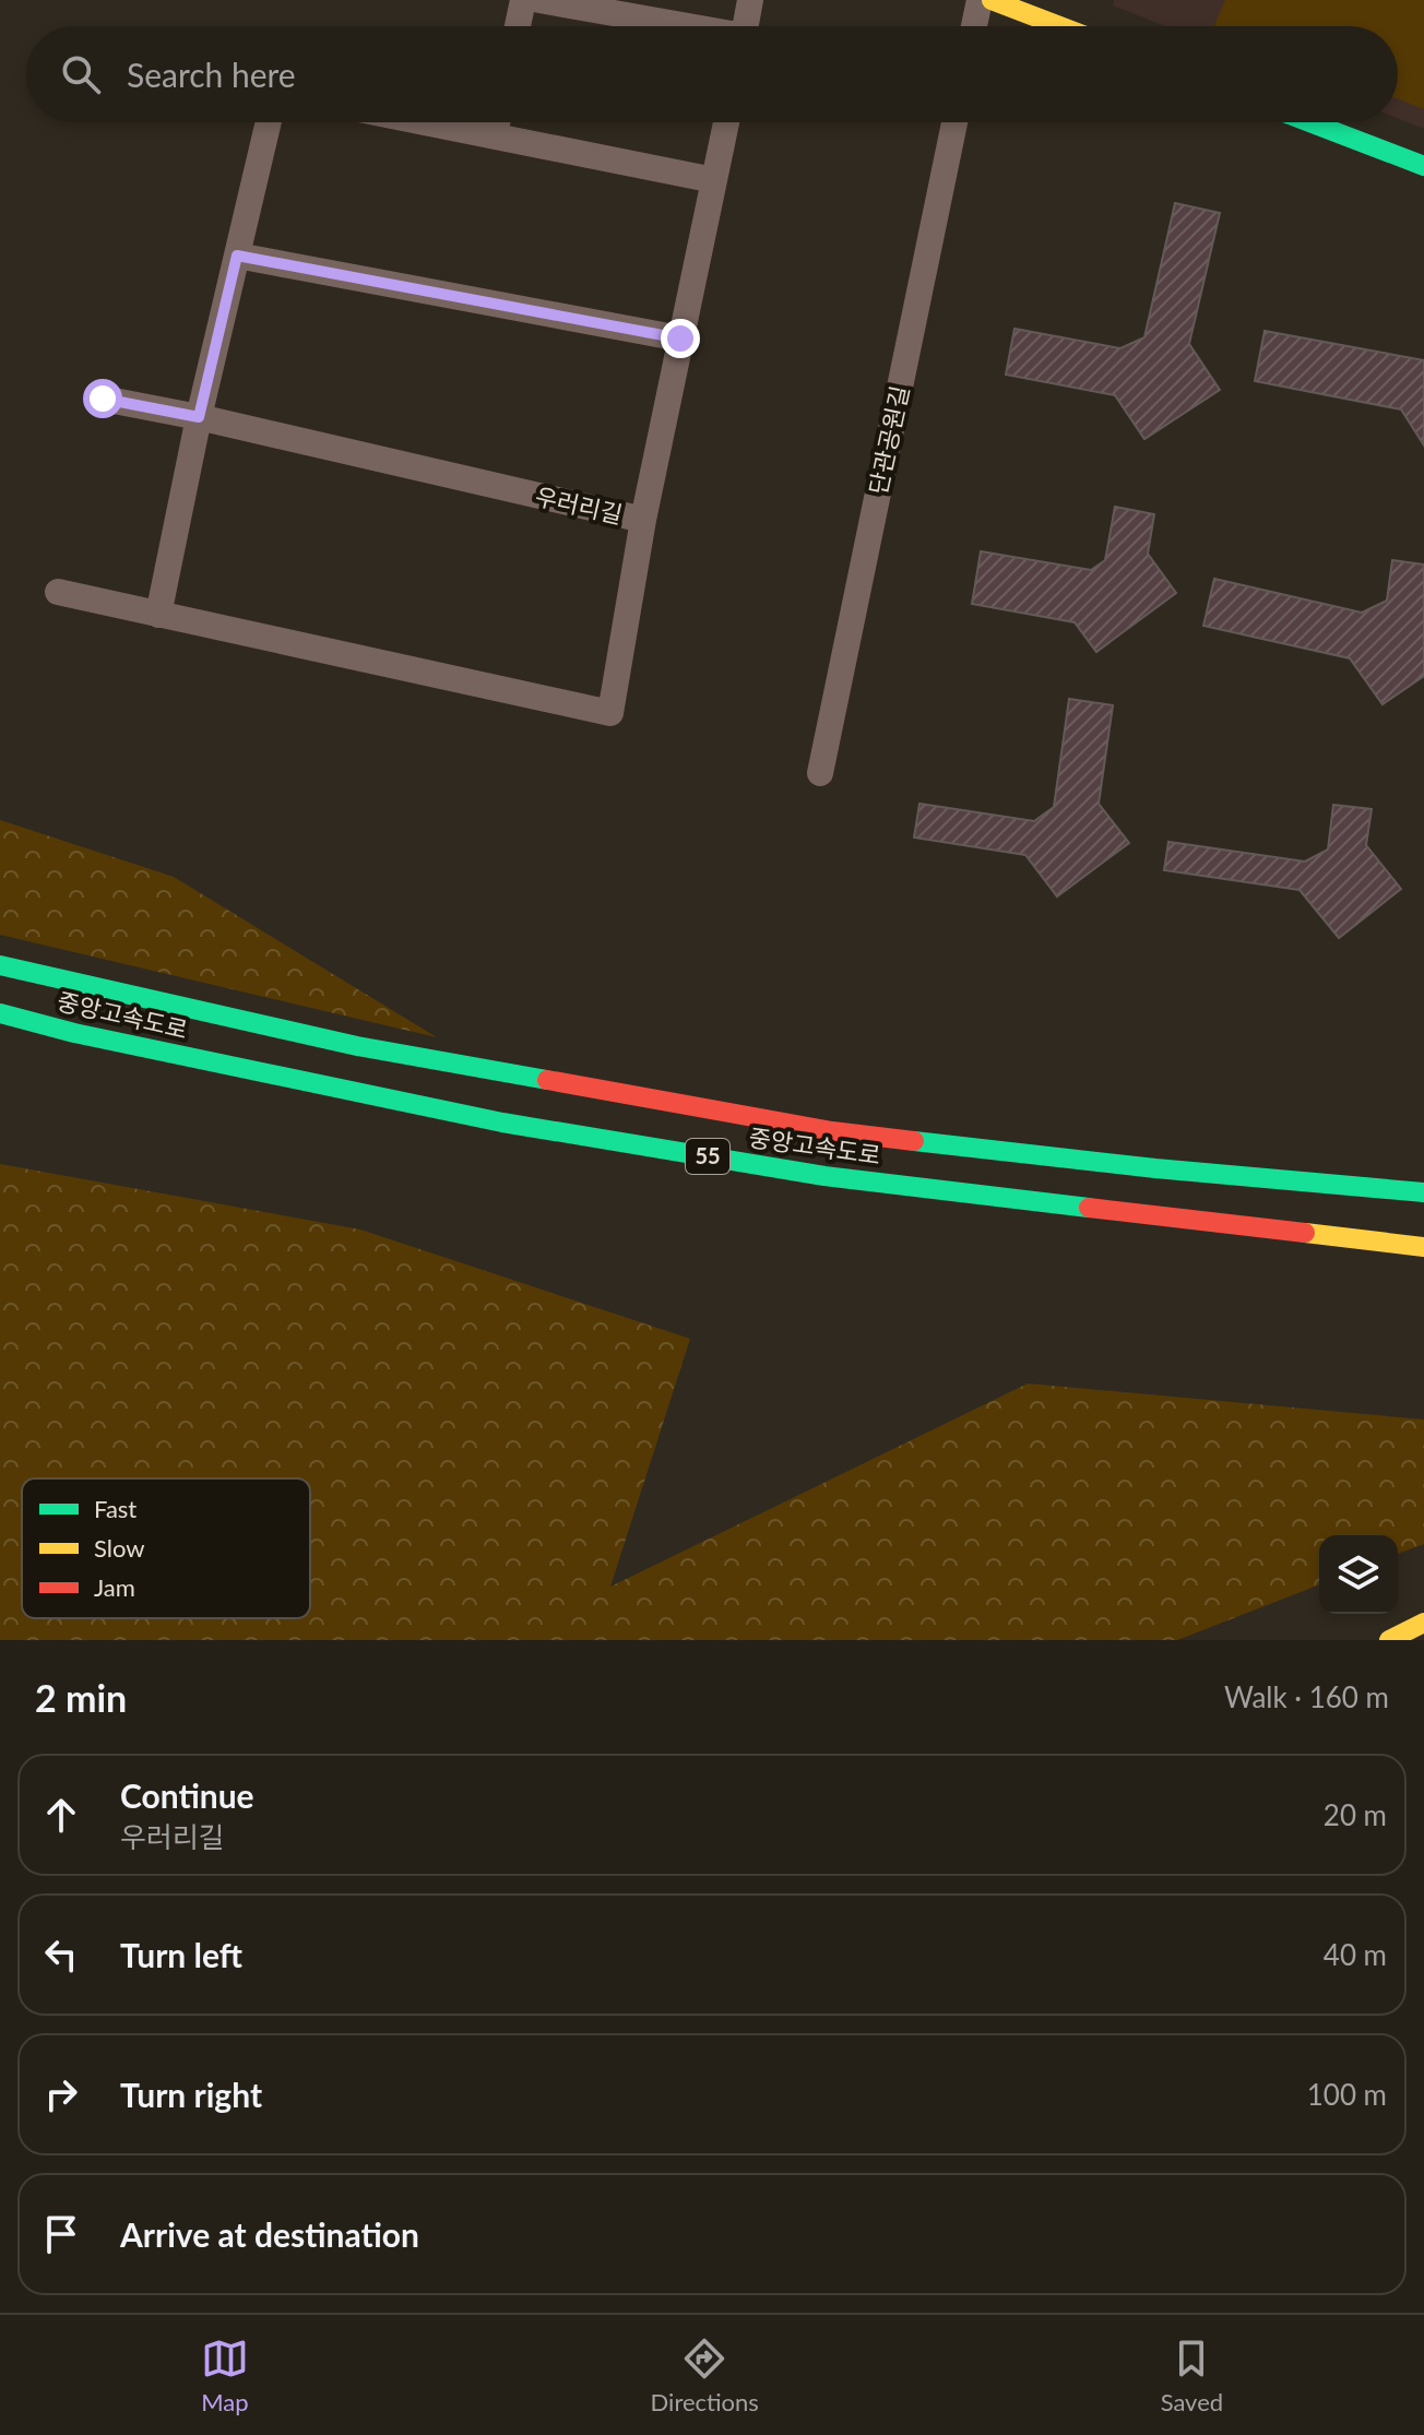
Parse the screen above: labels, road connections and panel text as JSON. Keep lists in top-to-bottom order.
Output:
{
  "streets": {
    "main road": ["중앙고속도로", "55"],
    "street": ["단관공원길", "우러리길"]
  },
  "legend": ["Fast", "Slow", "Jam"],
  "page": {
    "search": "Search here",
    "heading": ["2 min", "Walk · 160 m"],
    "list": [
      ["Continue", "우러리길", "20 m"],
      ["Turn left", "40 m"],
      ["Turn right", "100 m"],
      "Arrive at destination"
    ],
    "nav": ["Map", "Directions", "Saved"]
  }
}
